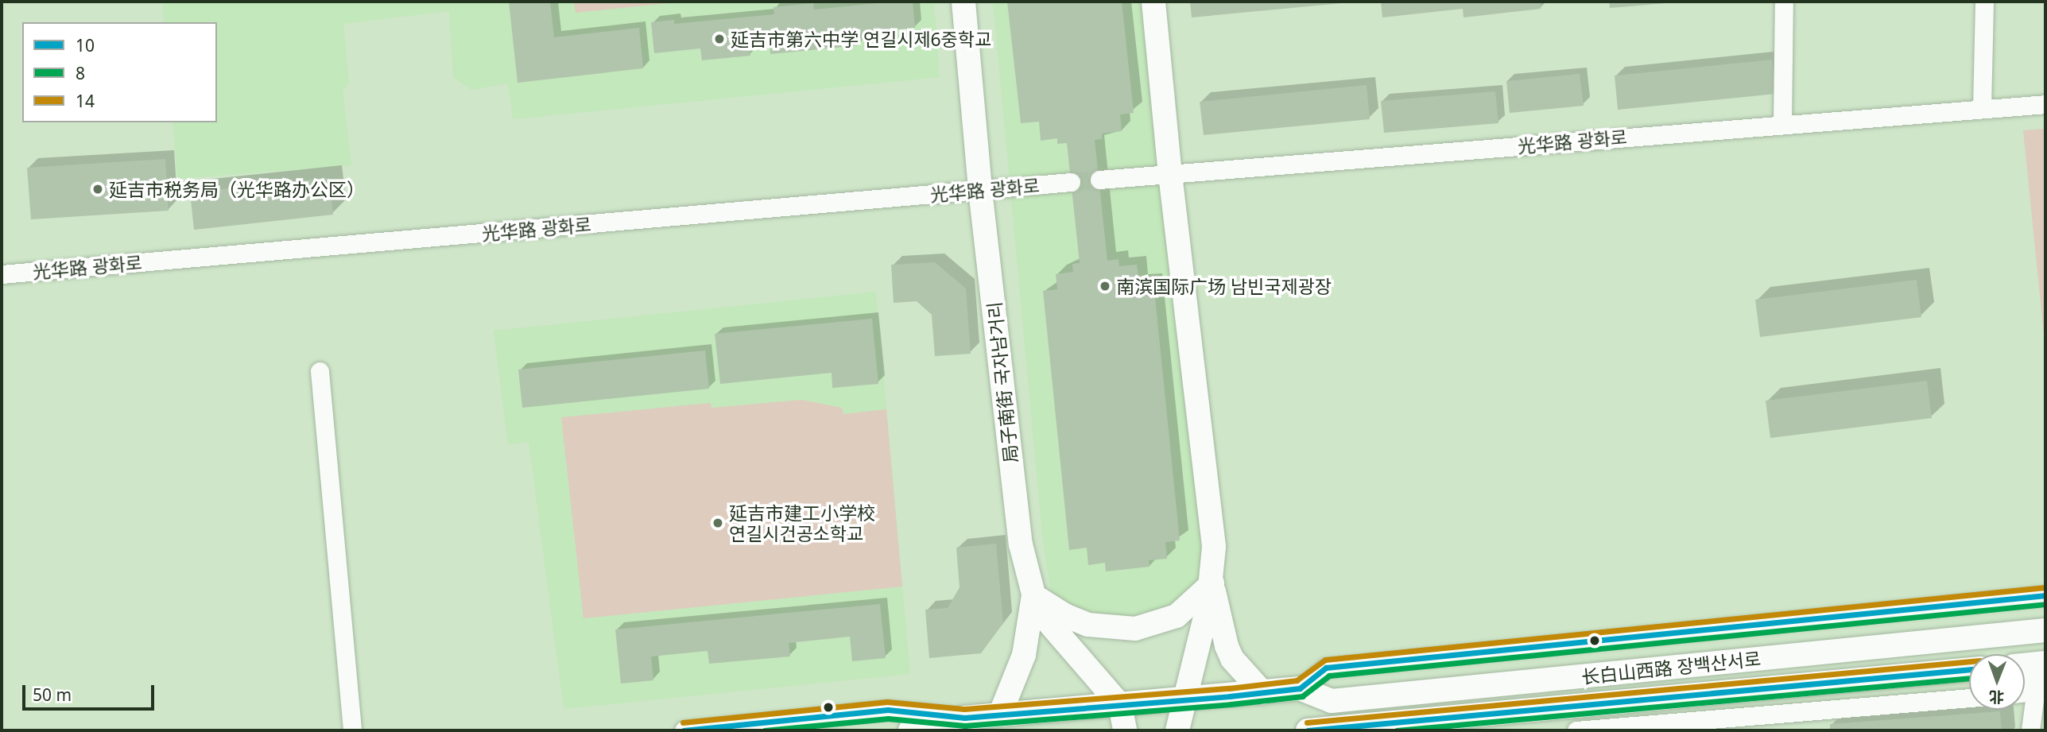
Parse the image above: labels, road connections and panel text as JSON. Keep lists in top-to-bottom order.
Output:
{
  "streets": {
    "main road": ["局子南街 국자남거리", "长白山西路 장백산서로"],
    "street": ["光华路 광화로"]
  },
  "crossings": [
    ["光华路 광화로", "局子南街 국자남거리"],
    ["局子南街 국자남거리", "长白山西路 장백산서로"]
  ],
  "places": [
    "延吉市第六中学 연길시제6중학교",
    "延吉市税务局（光华路办公区）",
    "南滨国际广场 남빈국제광장",
    "延吉市建工小学校 연길시건공소학교"
  ],
  "lines": ["transit line 14", "transit line 10", "transit line 8"],
  "legend": ["10", "8", "14"],
  "scale_bar": "50 m",
  "north": "bottom"
}
